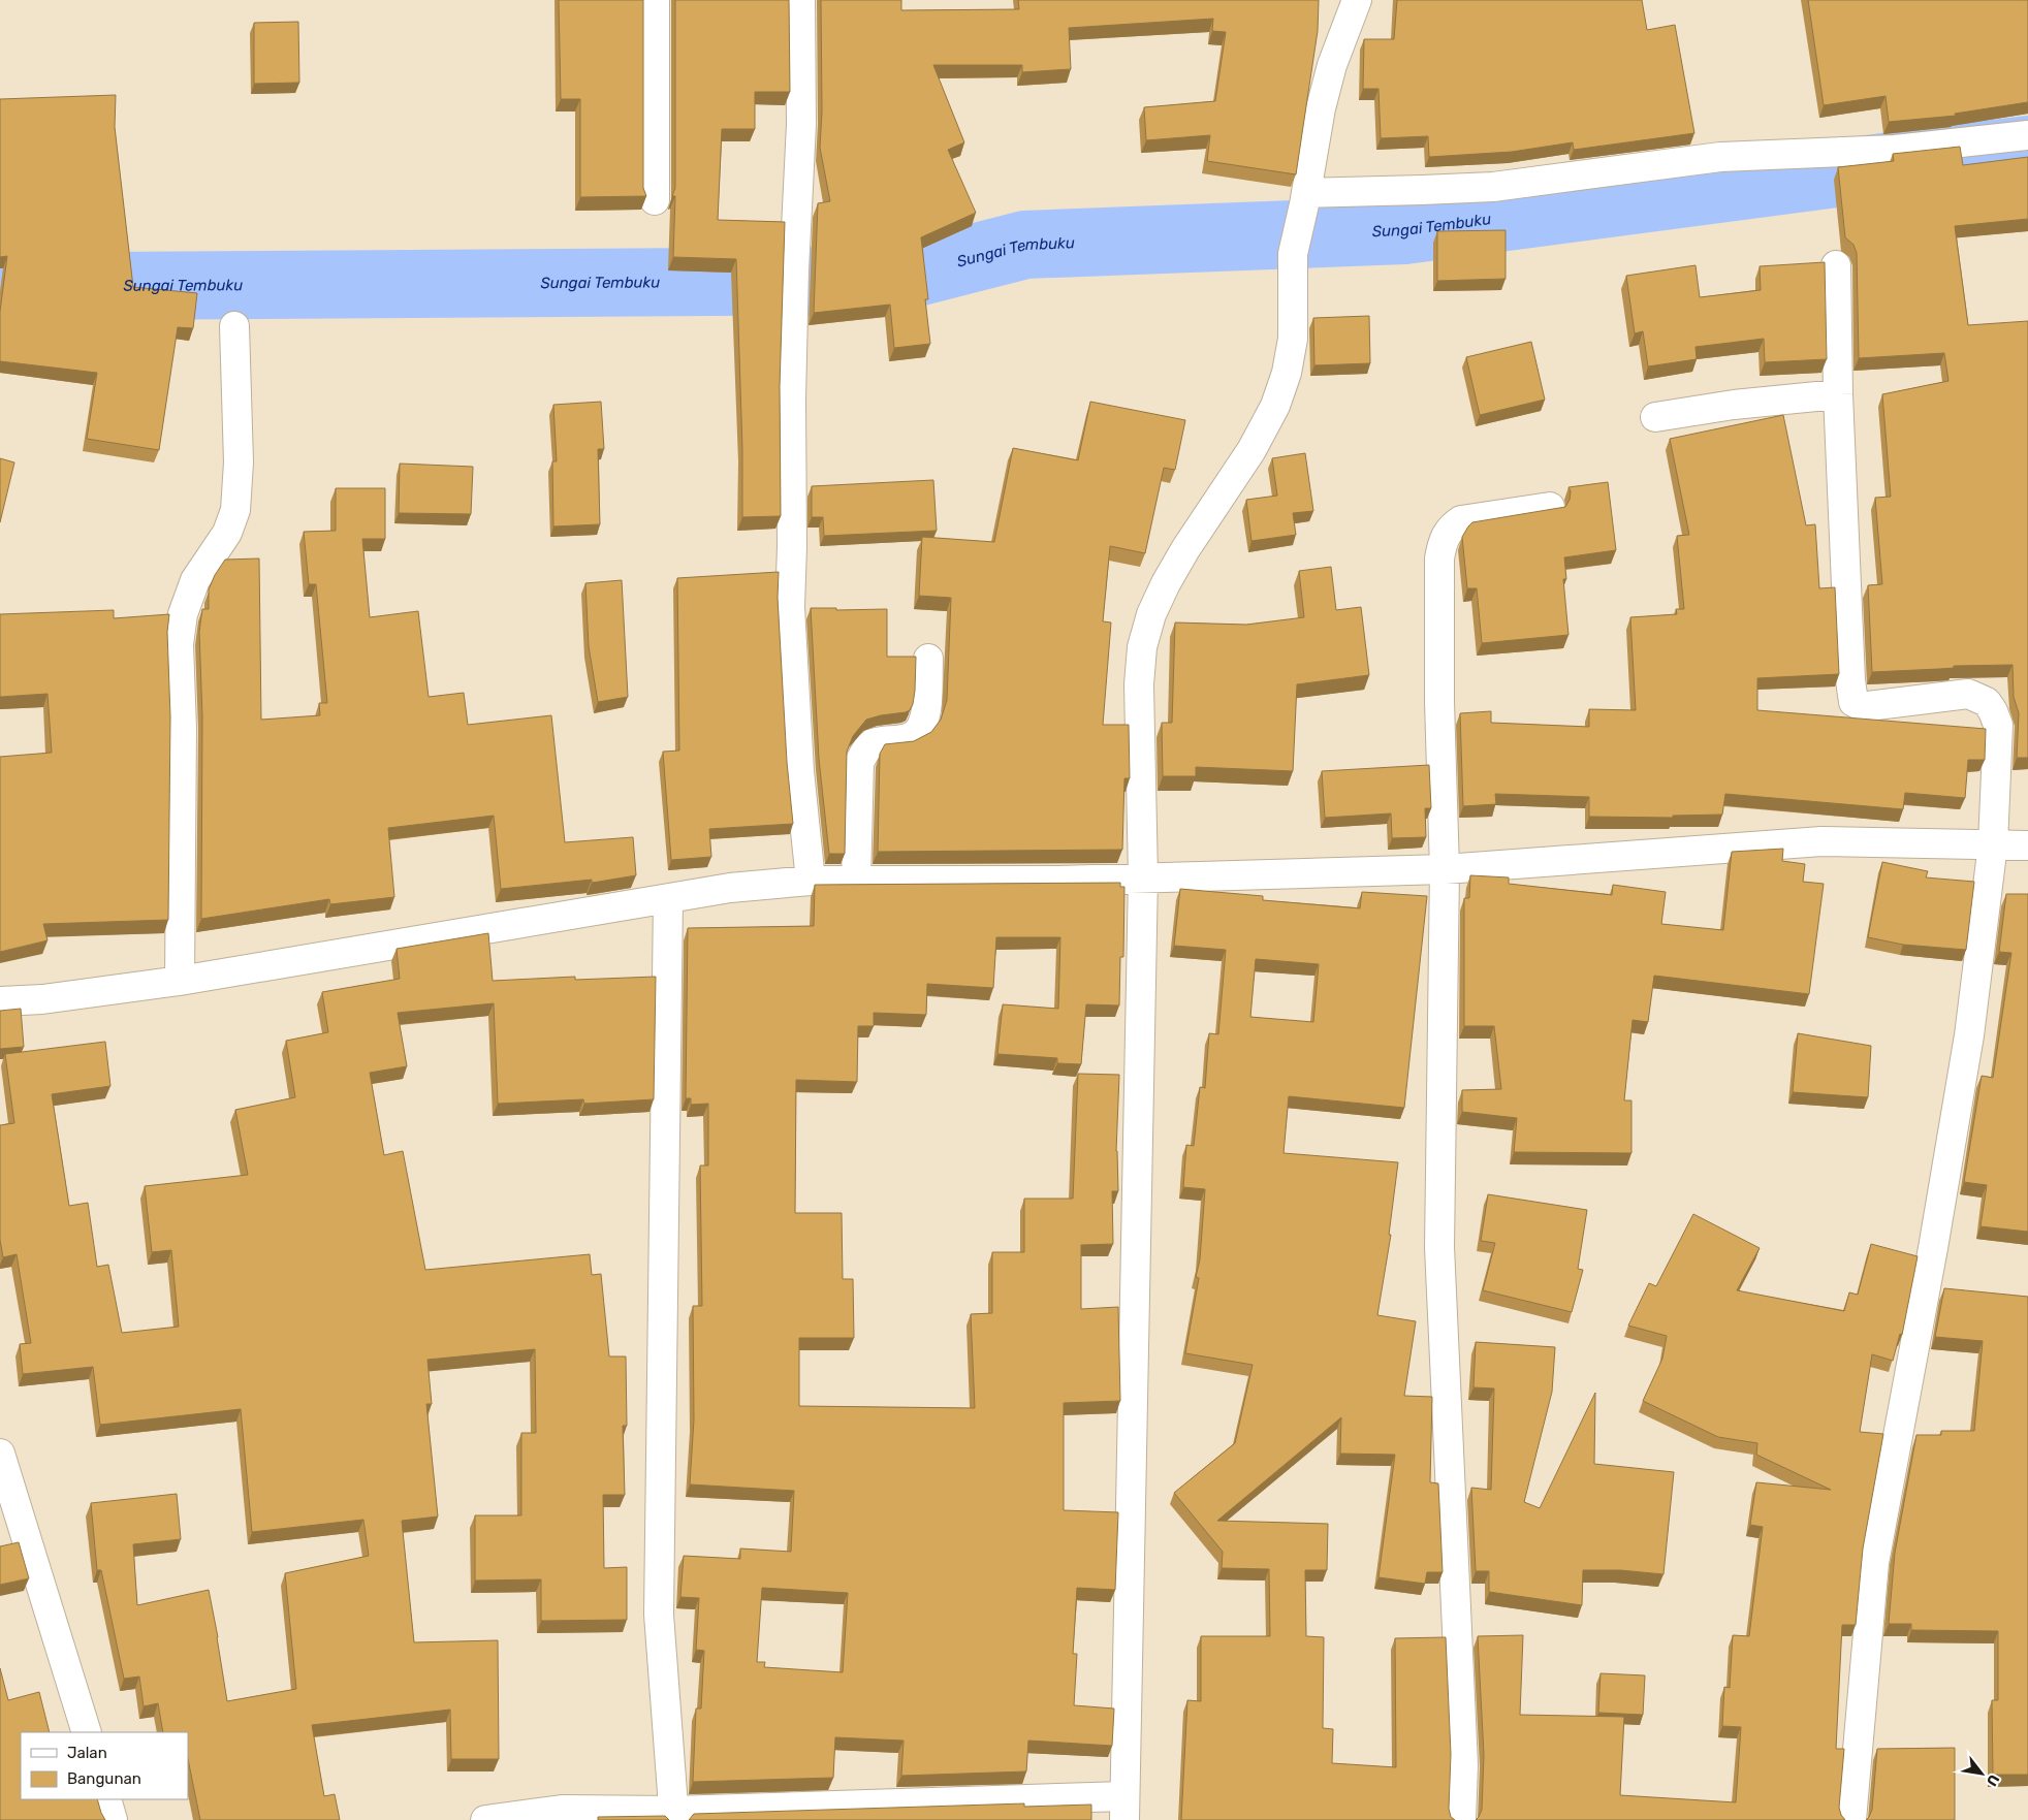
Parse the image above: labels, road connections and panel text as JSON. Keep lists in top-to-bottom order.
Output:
{
  "water": ["Sungai Tembuku"],
  "legend": ["Jalan", "Bangunan"],
  "north": "bottom right"
}
